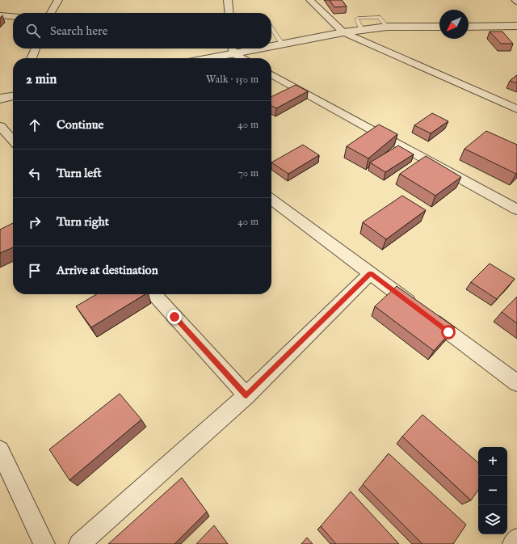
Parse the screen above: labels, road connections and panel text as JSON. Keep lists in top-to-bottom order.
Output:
{
  "north": "bottom left",
  "page": {
    "search": "Search here",
    "heading": ["2 min", "Walk · 150 m"],
    "list": [
      ["Continue", "40 m"],
      ["Turn left", "70 m"],
      ["Turn right", "40 m"],
      "Arrive at destination"
    ],
    "map_buttons": ["+", "−"]
  }
}
